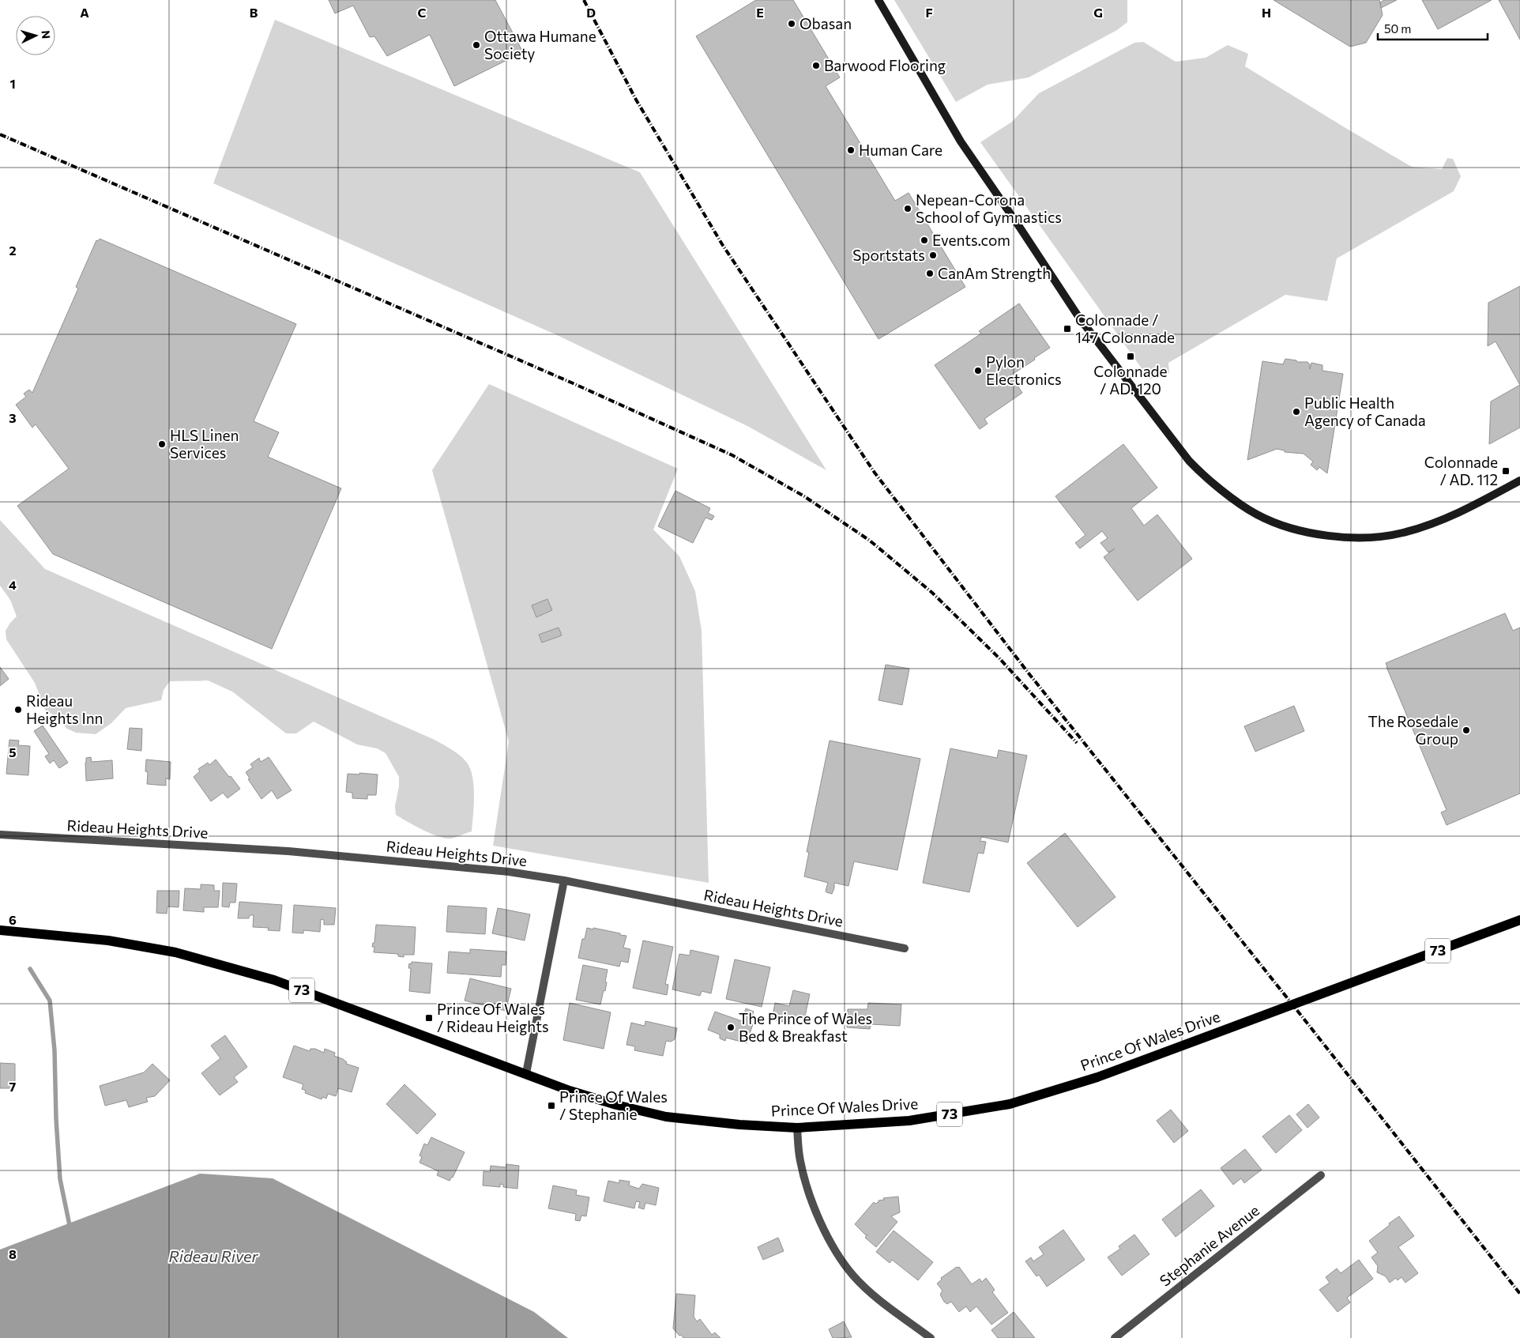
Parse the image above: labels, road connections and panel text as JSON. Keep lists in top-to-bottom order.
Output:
{
  "streets": {
    "main road": ["73", "Prince Of Wales Drive"],
    "street": ["Rideau Heights Drive", "Stephanie Avenue"]
  },
  "water": ["Rideau River"],
  "places": {
    "other": [
      "Obasan",
      "Ottawa Humane Society",
      "Barwood Flooring",
      "Human Care",
      "Nepean-Corona School of Gymnastics",
      "Events.com",
      "Sportstats",
      "CanAm Strength",
      "Pylon Electronics",
      "Public Health Agency of Canada",
      "HLS Linen Services",
      "Rideau Heights Inn",
      "The Rosedale Group",
      "The Prince of Wales Bed & Breakfast"
    ],
    "transit": [
      "Colonnade / 147 Colonnade",
      "Colonnade / AD. 120",
      "Colonnade / AD. 112",
      "Prince Of Wales / Rideau Heights",
      "Prince Of Wales / Stephanie"
    ]
  },
  "scale_bar": "50 m",
  "north": "right",
  "grid": {
    "columns": [
      "A",
      "B",
      "C",
      "D",
      "E",
      "F",
      "G",
      "H"
    ],
    "rows": [
      "1",
      "2",
      "3",
      "4",
      "5",
      "6",
      "7",
      "8"
    ]
  }
}
